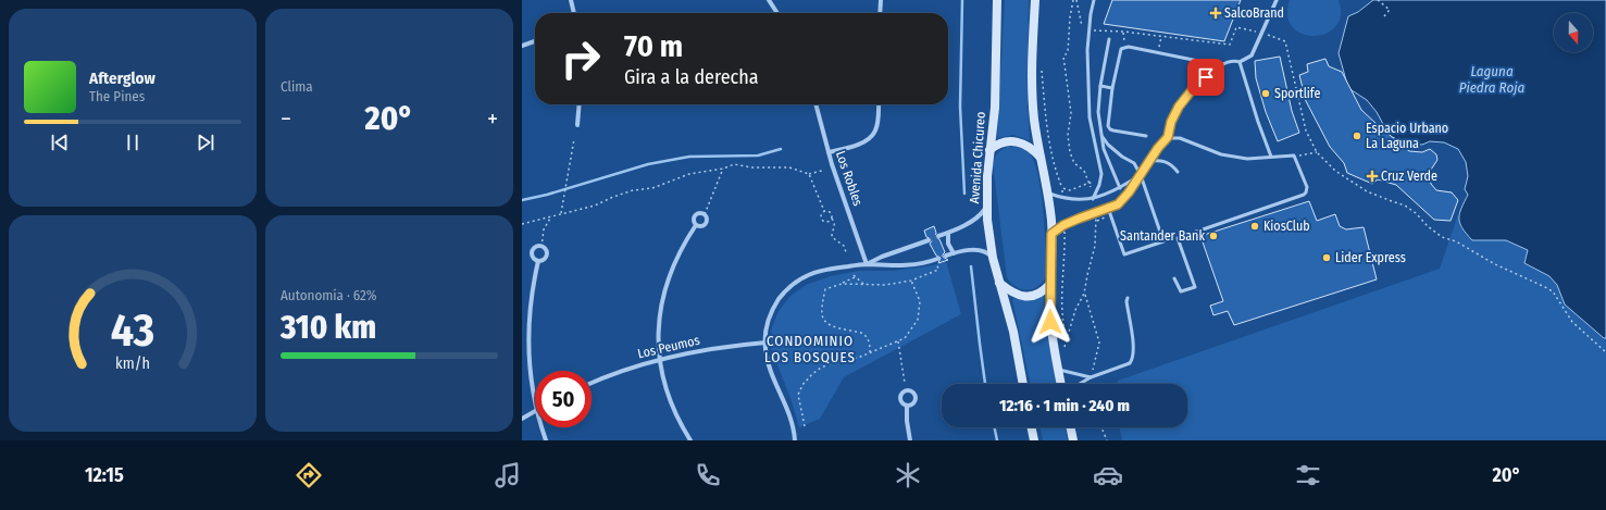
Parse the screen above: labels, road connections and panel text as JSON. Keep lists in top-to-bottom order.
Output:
{
  "streets": {
    "main road": ["Avenida Chicureo"],
    "street": ["Los Robles", "Los Peumos"]
  },
  "districts": ["CONDOMINIO LOS BOSQUES"],
  "water": ["Laguna Piedra Roja"],
  "places": {
    "health": ["SalcoBrand", "Cruz Verde"],
    "other": [
      "Sportlife",
      "Espacio Urbano La Laguna",
      "KiosClub",
      "Santander Bank",
      "Lider Express"
    ]
  },
  "north": "bottom",
  "page": {
    "tile": [
      "Clima",
      ["Autonomía · 62%", "310 km"]
    ],
    "turn": ["70 m", "Gira a la derecha"],
    "song": ["Afterglow", "The Pines"],
    "heat": ["−", "20°", "+"],
    "limit": "50",
    "trip": "12:16 · 1 min · 240 m",
    "tabs": ["12:15", "20°"],
    "gauge": ["43", "km/h"]
  }
}
